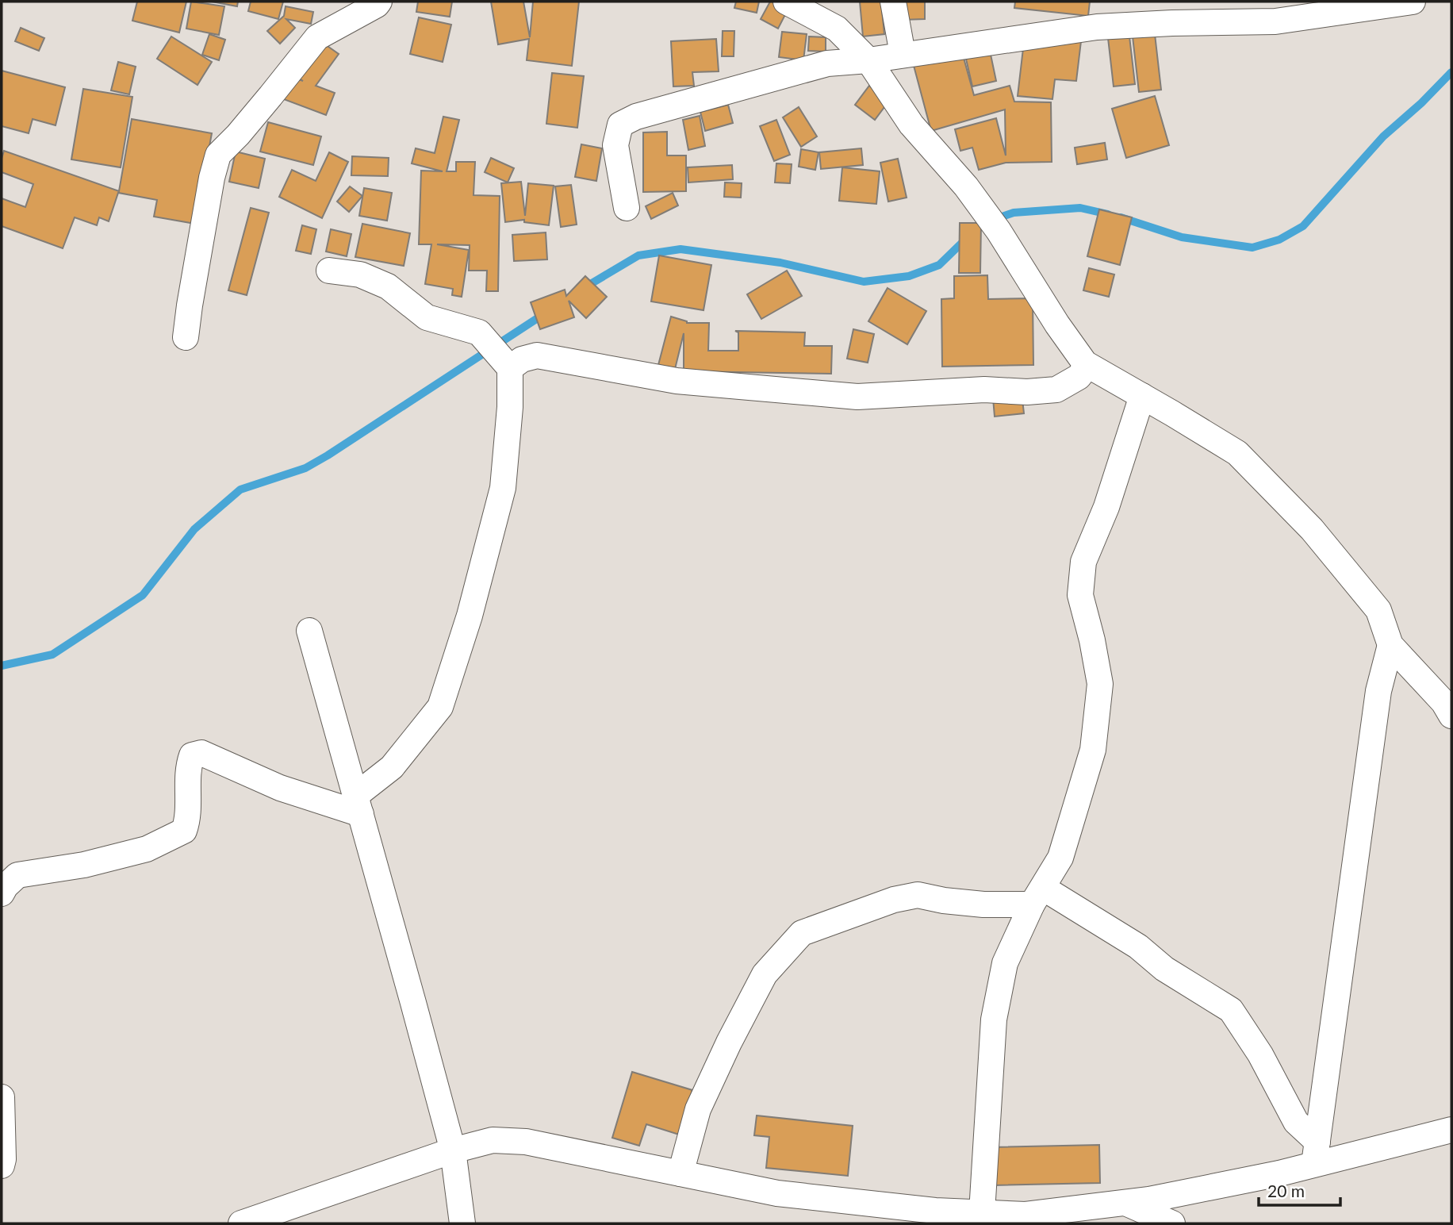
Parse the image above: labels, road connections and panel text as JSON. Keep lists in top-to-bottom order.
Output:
{
  "scale_bar": "20 m"
}
